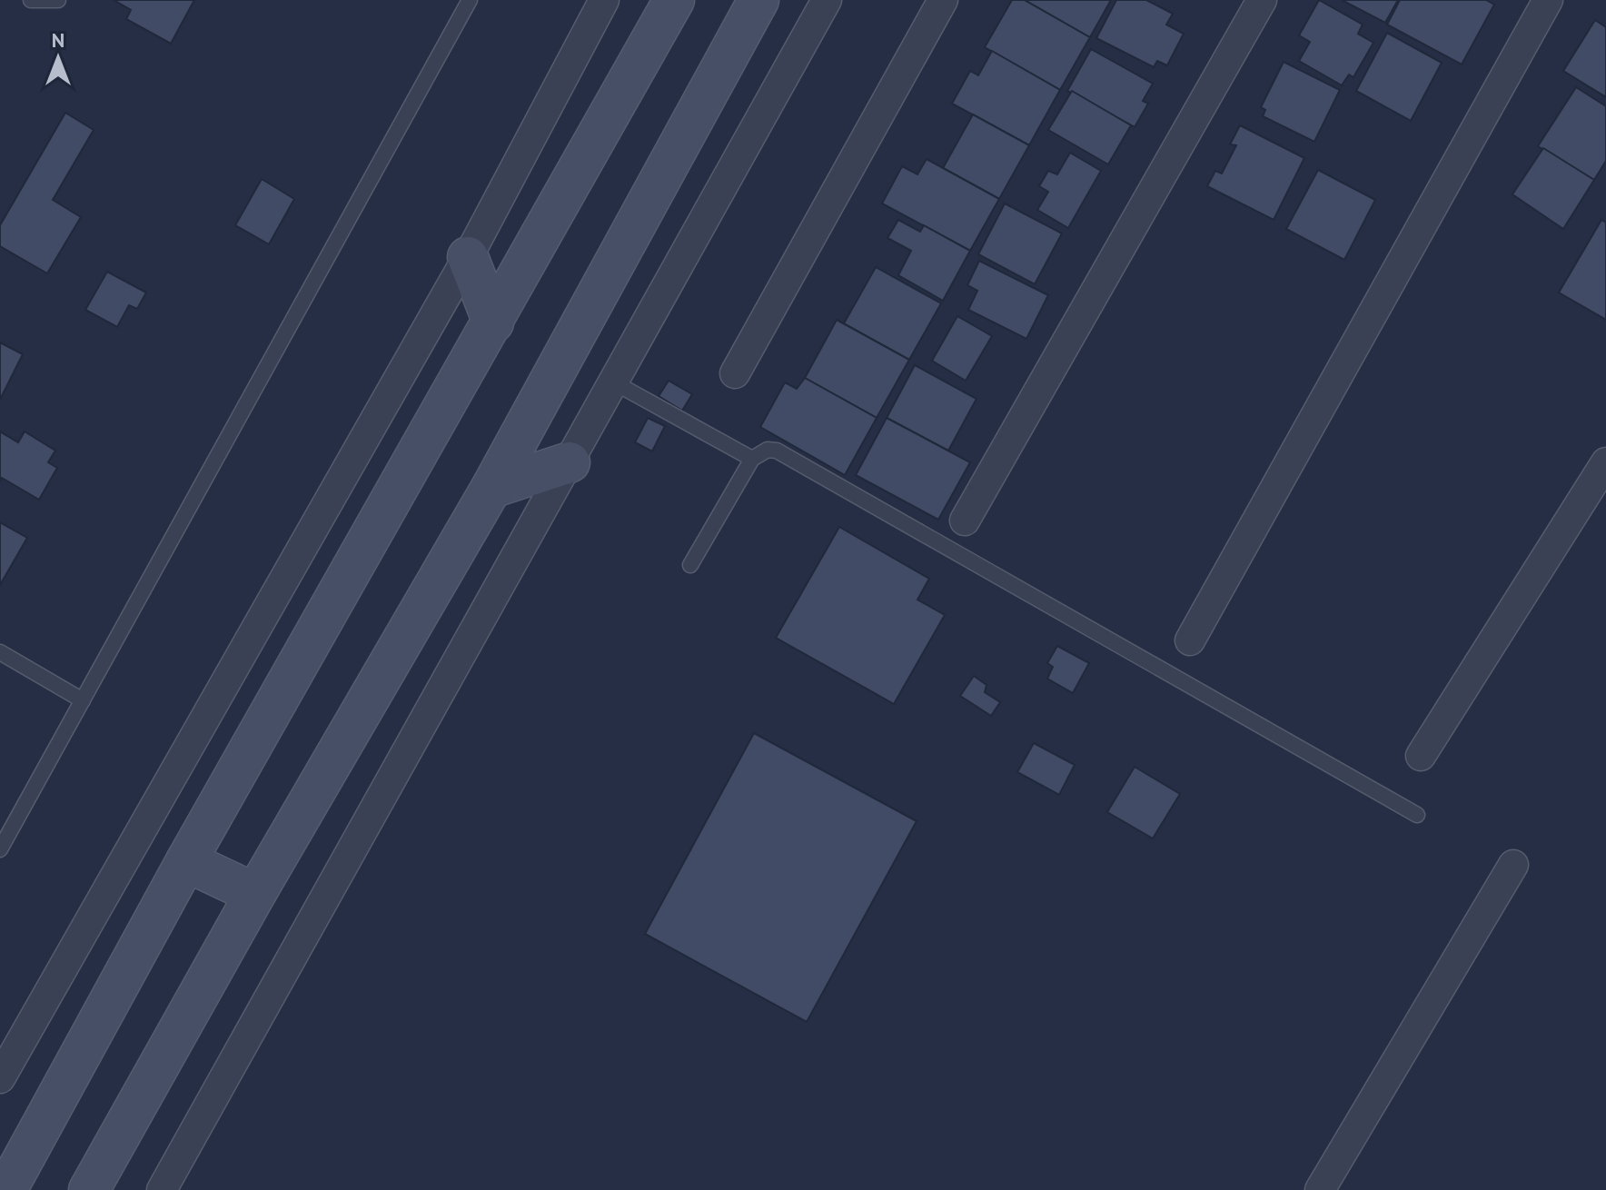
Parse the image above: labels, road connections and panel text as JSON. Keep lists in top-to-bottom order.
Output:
{
  "north": "top"
}
